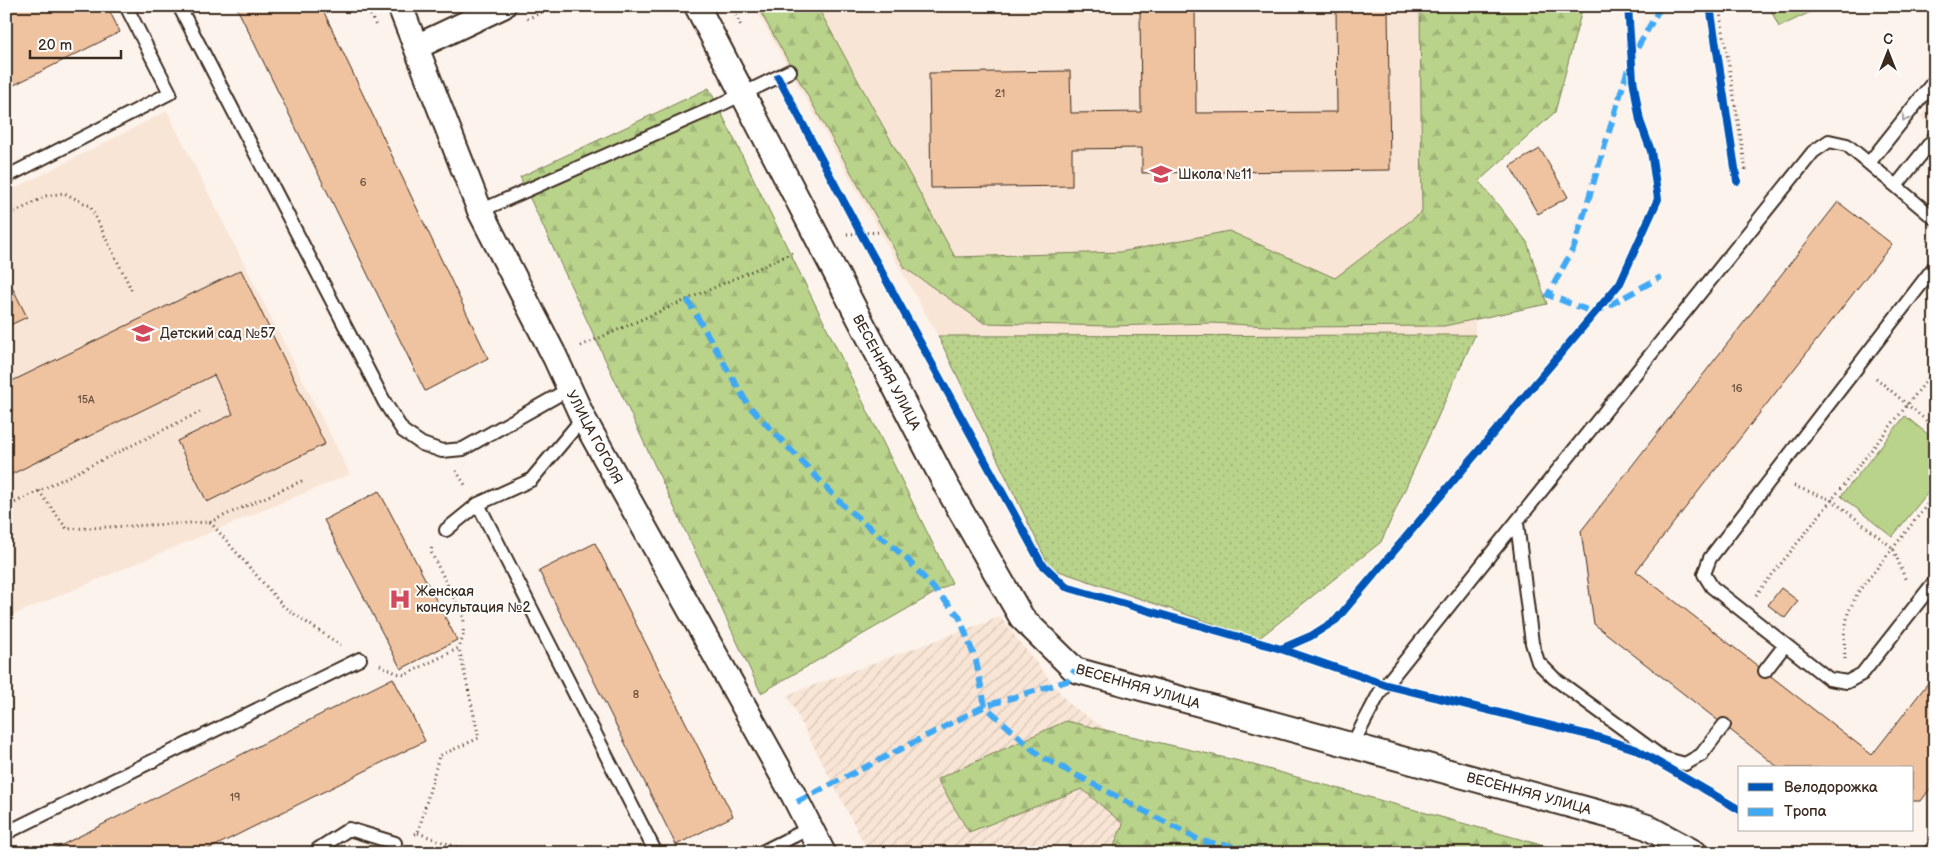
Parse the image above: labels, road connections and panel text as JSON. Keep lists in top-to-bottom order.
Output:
{
  "streets": {
    "street": ["ВЕСЕННЯЯ УЛИЦА", "УЛИЦА ГОГОЛЯ"]
  },
  "places": {
    "school or university": ["Школа №11", "Детский сад №57"],
    "hospital": ["Женская консультация №2"]
  },
  "house_numbers": [
    "21",
    "6",
    "16",
    "15А",
    "8",
    "19"
  ],
  "legend": ["Велодорожка", "Тропа"],
  "scale_bar": "20 m",
  "north": "top"
}
